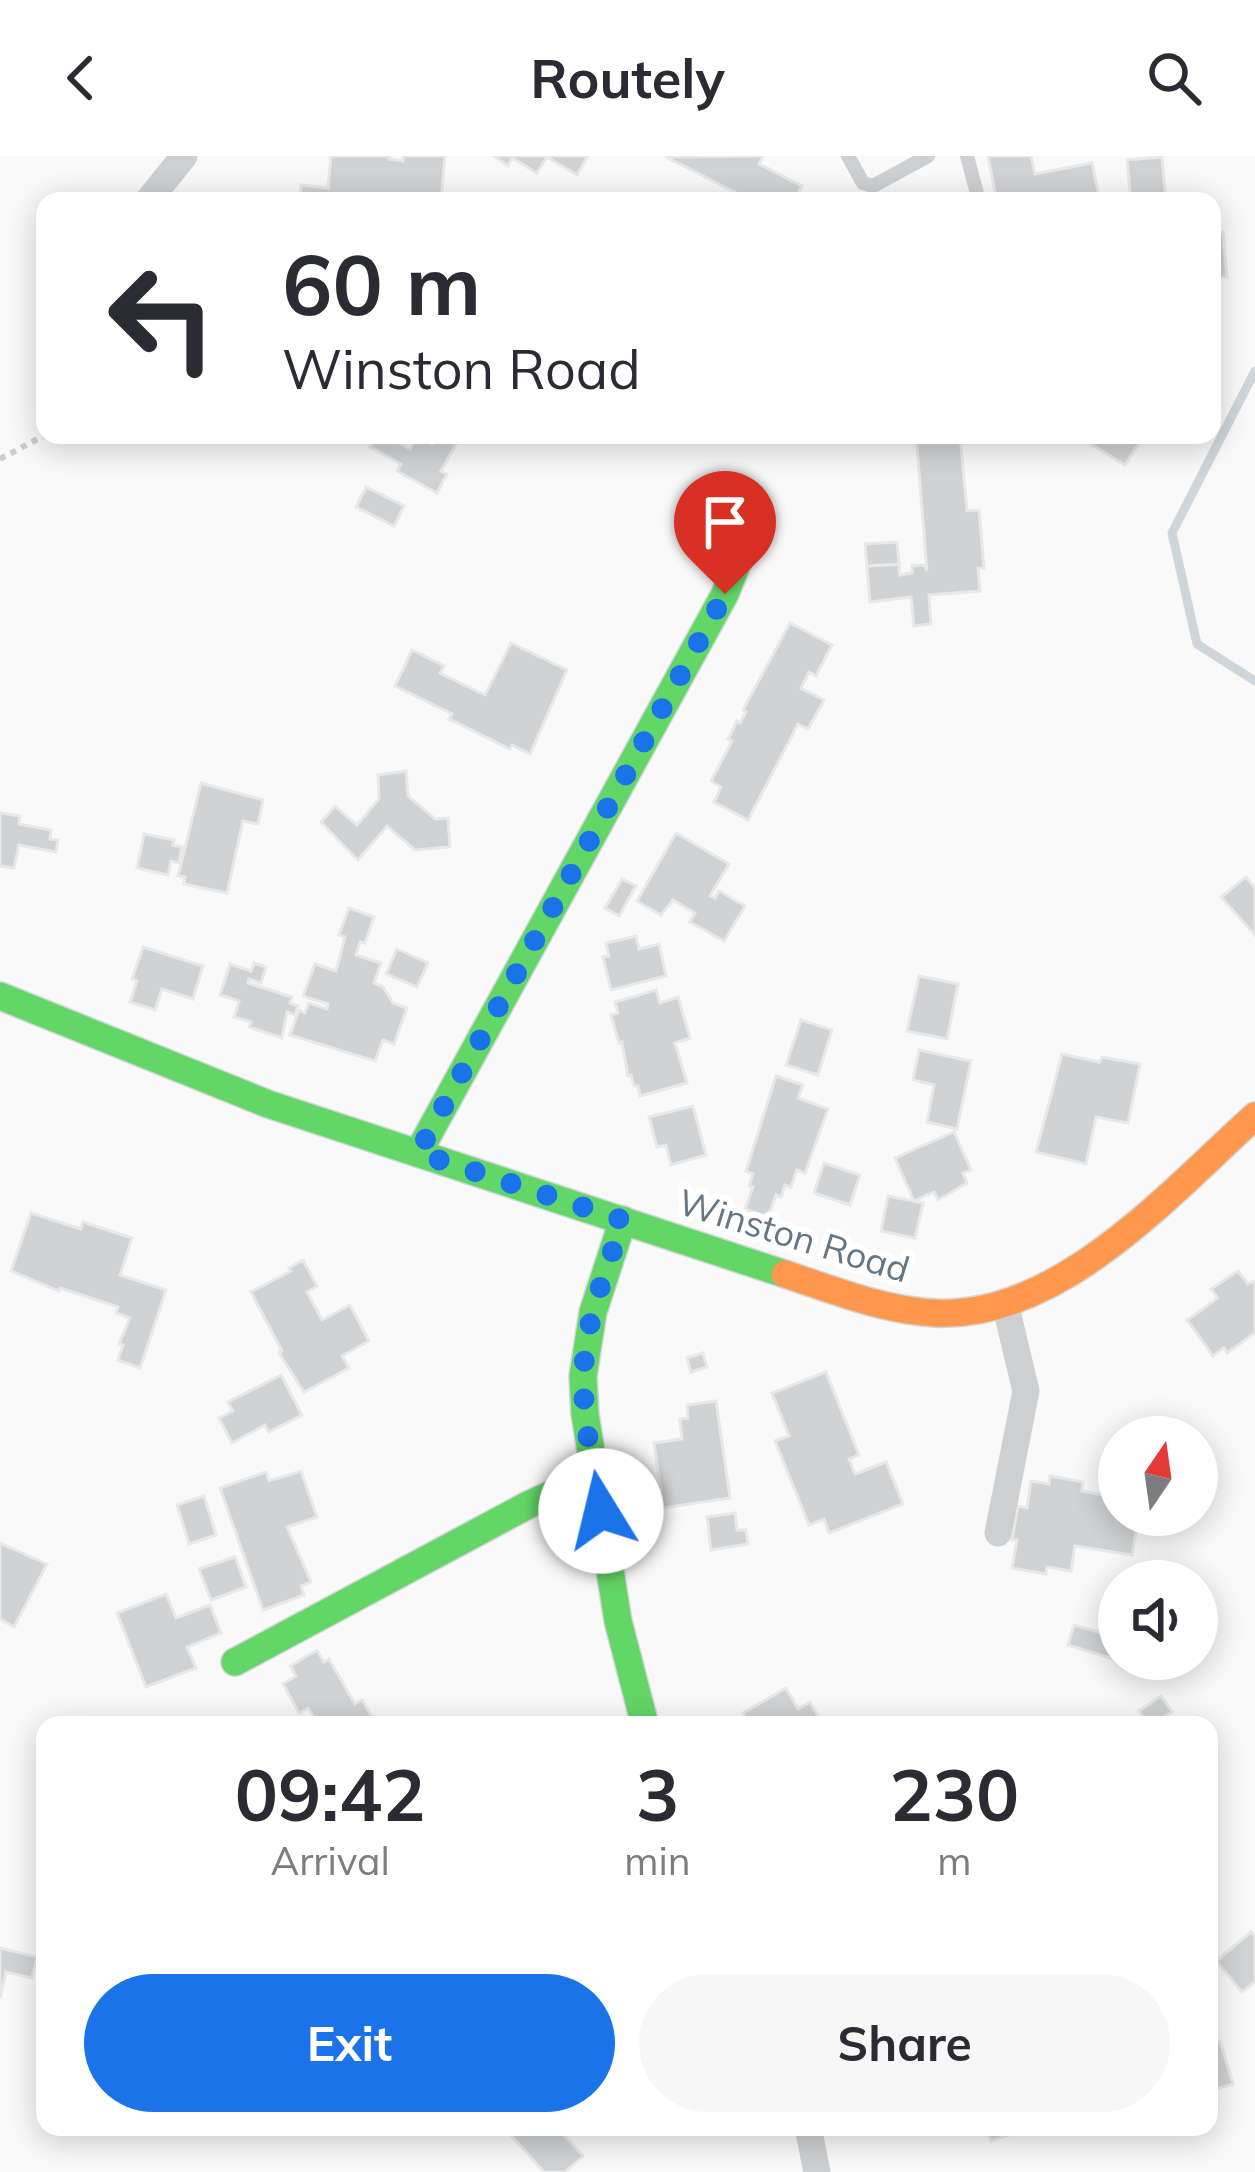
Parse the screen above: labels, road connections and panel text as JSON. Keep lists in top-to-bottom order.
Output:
{
  "streets": {
    "street": ["Winston Road"]
  },
  "north": "top",
  "page": {
    "header": "Routely",
    "turn": ["60 m", "Winston Road"],
    "eta": [
      "09:42",
      "Arrival",
      "3",
      "min",
      "230",
      "m"
    ],
    "buttons": ["Exit", "Share"]
  }
}
